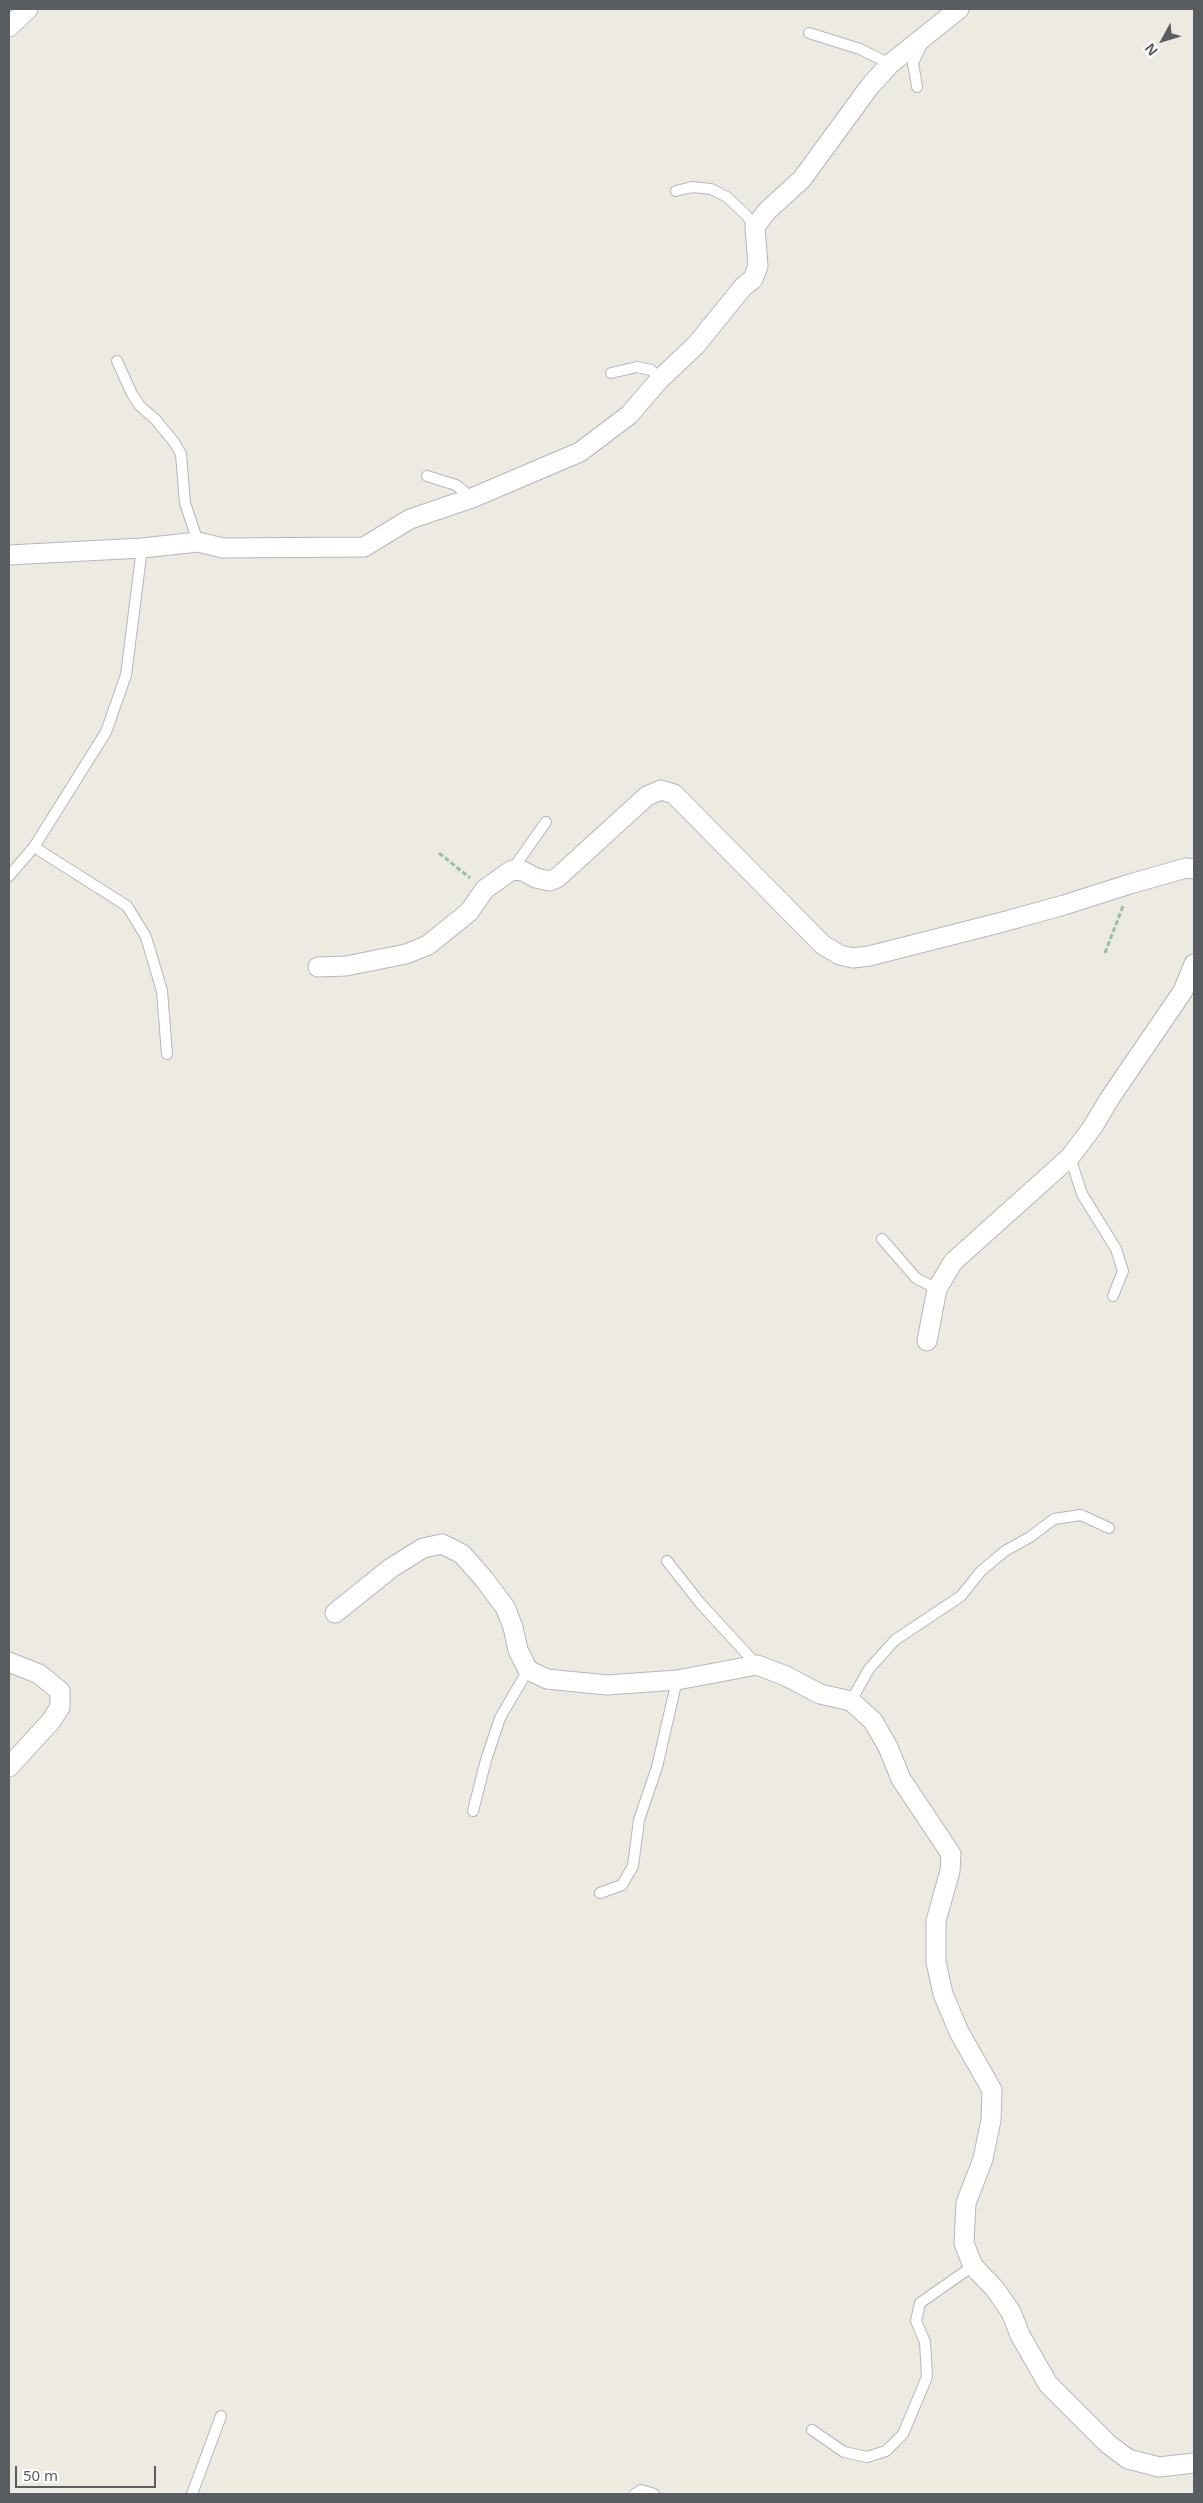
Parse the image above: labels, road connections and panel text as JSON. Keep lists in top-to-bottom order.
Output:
{
  "scale_bar": "50 m",
  "north": "bottom left"
}
